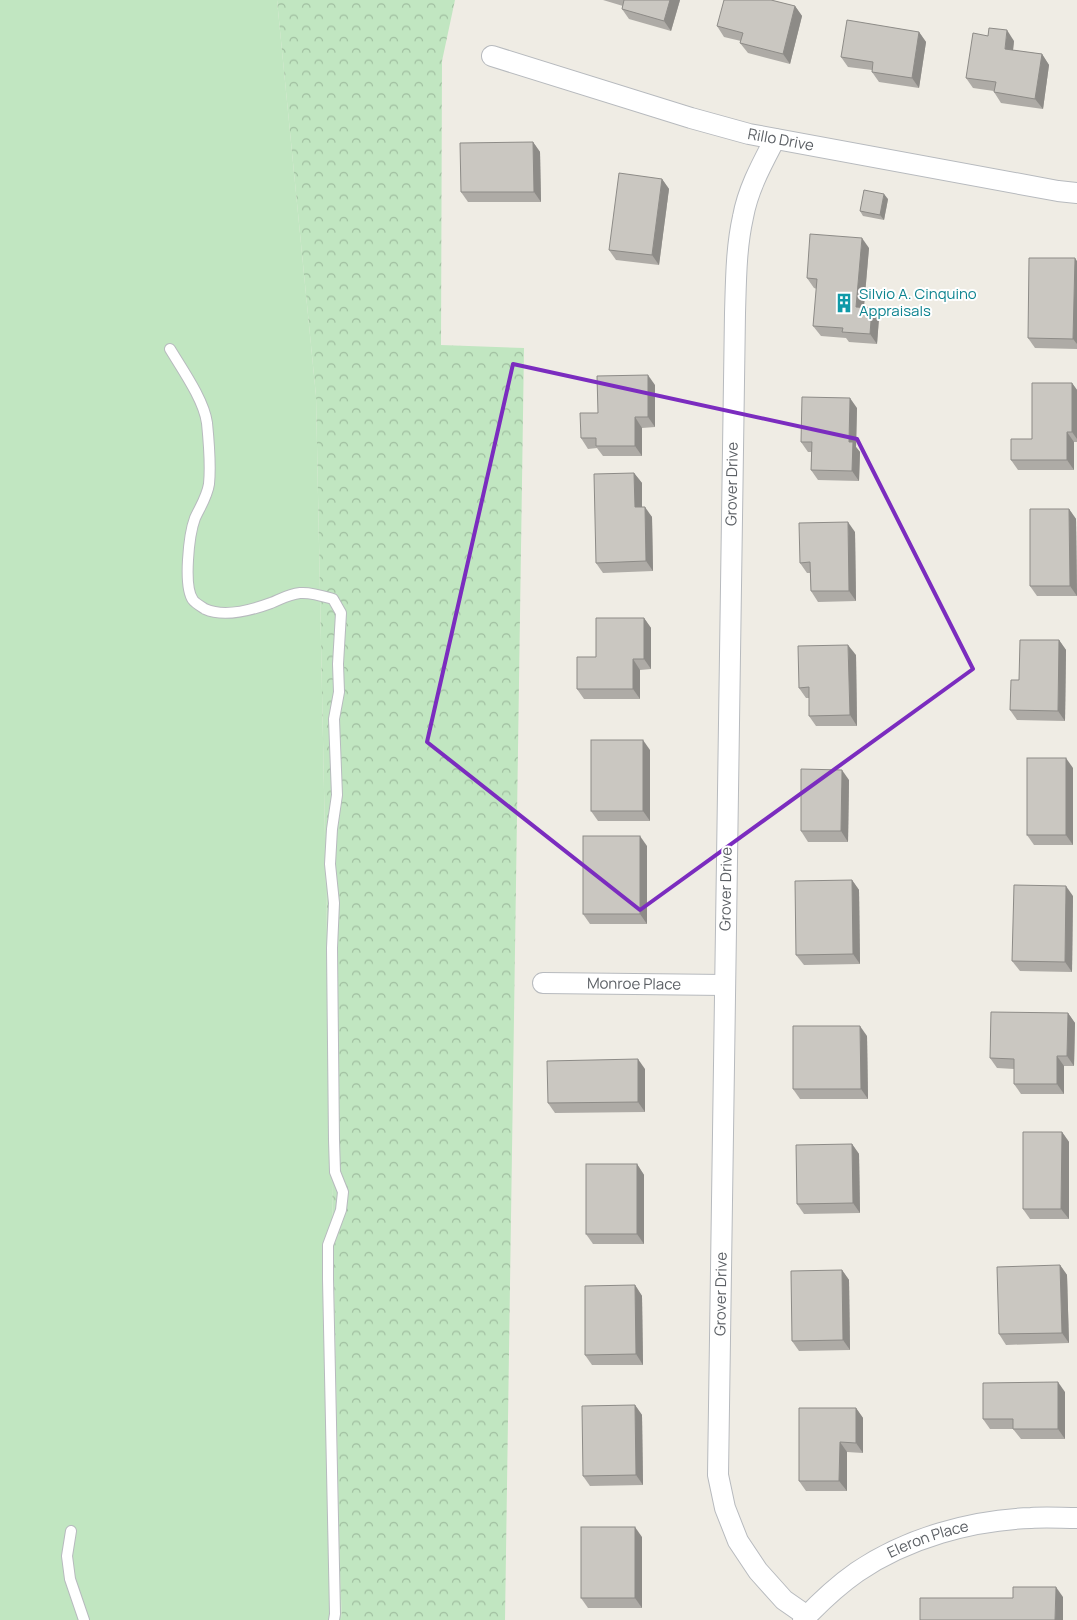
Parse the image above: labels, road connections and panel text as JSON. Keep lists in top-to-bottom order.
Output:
{
  "streets": {
    "street": [
      "Rillo Drive",
      "Grover Drive",
      "Monroe Place",
      "Eleron Place"
    ]
  },
  "crossings": [
    ["Rillo Drive", "Grover Drive"],
    ["Grover Drive", "Monroe Place"],
    ["Grover Drive", "Eleron Place"]
  ],
  "places": {
    "building": ["Silvio A. Cinquino Appraisals"]
  }
}
